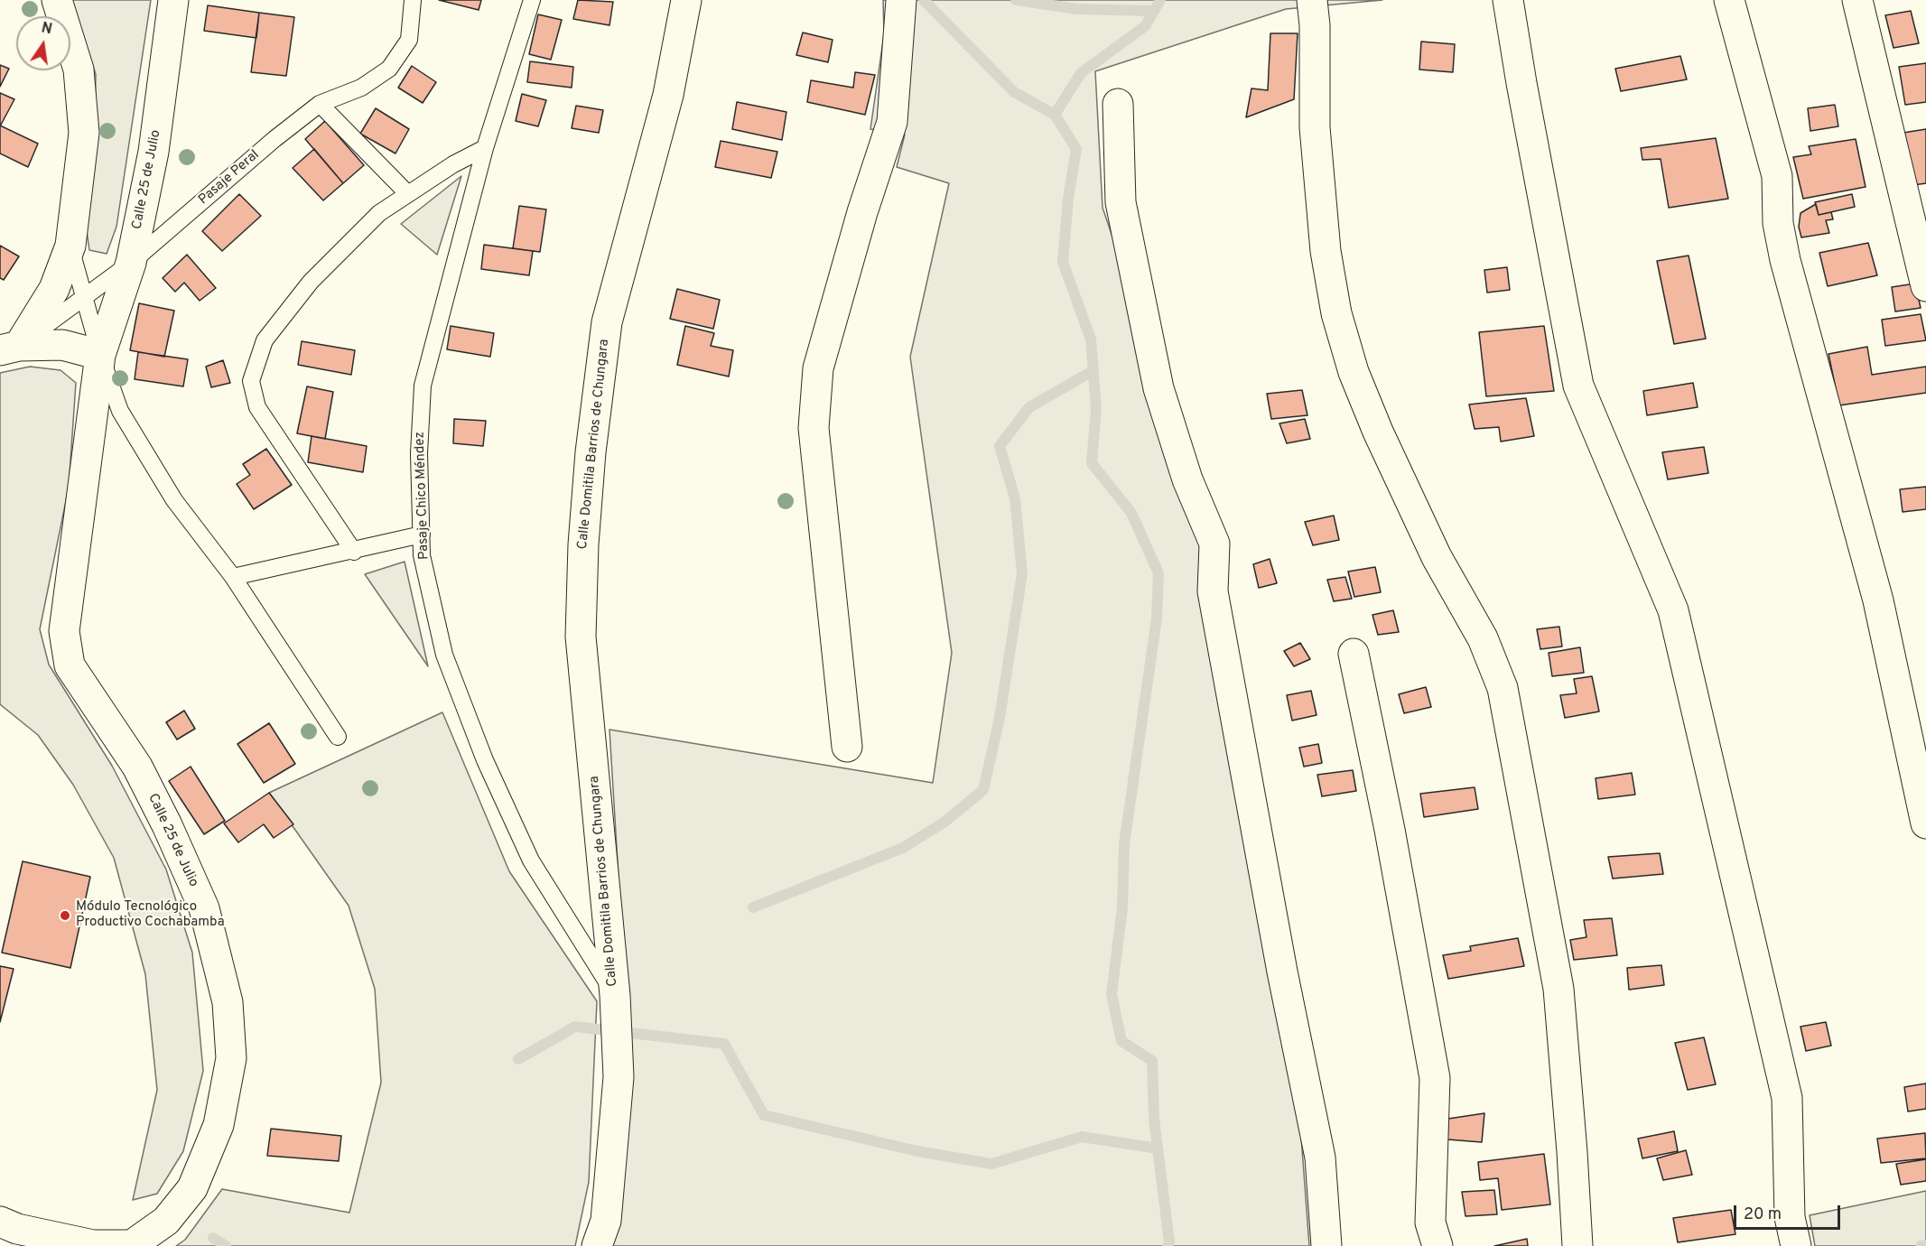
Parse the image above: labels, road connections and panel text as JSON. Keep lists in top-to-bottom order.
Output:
{
  "streets": {
    "street": ["Calle 25 de Julio", "Calle Domitila Barrios de Chungara"],
    "lane": ["Pasaje Peral", "Pasaje Chico Méndez"]
  },
  "crossings": [
    ["Pasaje Peral", "Calle 25 de Julio"],
    ["Calle Domitila Barrios de Chungara", "Pasaje Chico Méndez"]
  ],
  "places": ["Módulo Tecnológico Productivo Cochabamba"],
  "scale_bar": "20 m",
  "north": "top"
}
